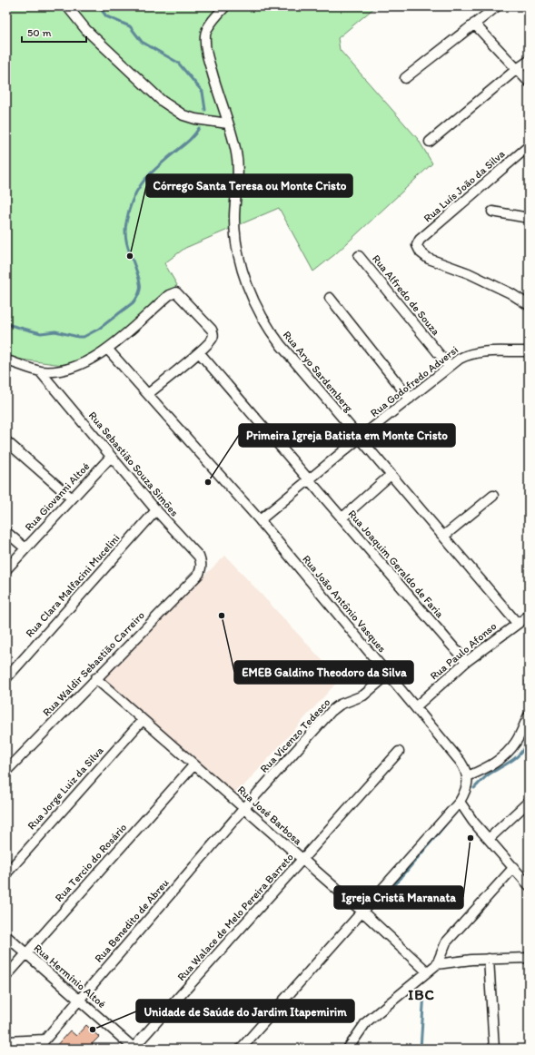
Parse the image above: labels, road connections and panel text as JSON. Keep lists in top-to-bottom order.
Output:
{
  "streets": {
    "street": [
      "Rua Luís João da Silva",
      "Rua Alfredo de Souza",
      "Rua Aryo Sardemberg",
      "Rua Godofredo Adversi",
      "Rua Sebastião Souza Simões",
      "Rua Giovanni Altoé",
      "Rua Joaquim Geraldo de Faria",
      "Rua Clara Malfacini Mucelini",
      "Rua João Antônio Vasques",
      "Rua Paulo Afonso",
      "Rua Waldir Sebastião Carreiro",
      "Rua Vicenzo Tedesco",
      "Rua Jorge Luiz da Silva",
      "Rua José Barbosa",
      "Rua Tercio do Rosário",
      "Rua Walace de Melo Pereira Barreto",
      "Rua Benedito de Abreu",
      "Rua Hermínio Altoé"
    ]
  },
  "crossings": [
    ["Rua Alfredo de Souza", "Rua Godofredo Adversi"],
    ["Rua Aryo Sardemberg", "Rua Godofredo Adversi"],
    ["Rua Aryo Sardemberg", "Rua Paulo Afonso"],
    ["Rua Godofredo Adversi", "Rua Joaquim Geraldo de Faria"],
    ["Rua Godofredo Adversi", "Rua João Antônio Vasques"],
    ["Rua Sebastião Souza Simões", "Rua Giovanni Altoé"],
    ["Rua Sebastião Souza Simões", "Rua Clara Malfacini Mucelini"],
    ["Rua Sebastião Souza Simões", "Rua Waldir Sebastião Carreiro"],
    ["Rua Joaquim Geraldo de Faria", "Rua Paulo Afonso"],
    ["Rua João Antônio Vasques", "Rua Paulo Afonso"],
    ["Rua João Antônio Vasques", "Rua Vicenzo Tedesco"],
    ["Rua Waldir Sebastião Carreiro", "Rua José Barbosa"],
    ["Rua Vicenzo Tedesco", "Rua José Barbosa"],
    ["Rua Vicenzo Tedesco", "Rua Benedito de Abreu"],
    ["Rua Jorge Luiz da Silva", "Rua José Barbosa"],
    ["Rua José Barbosa", "Rua Tercio do Rosário"],
    ["Rua José Barbosa", "Rua Walace de Melo Pereira Barreto"],
    ["Rua José Barbosa", "Rua Benedito de Abreu"],
    ["Rua Tercio do Rosário", "Rua Hermínio Altoé"],
    ["Rua Walace de Melo Pereira Barreto", "Rua Hermínio Altoé"],
    ["Rua Benedito de Abreu", "Rua Hermínio Altoé"]
  ],
  "districts": ["IBC"],
  "places": [
    "Córrego Santa Teresa ou Monte Cristo",
    "Primeira Igreja Batista em Monte Cristo",
    "EMEB Galdino Theodoro da Silva",
    "Igreja Cristã Maranata",
    "Unidade de Saúde do Jardim Itapemirim"
  ],
  "scale_bar": "50 m"
}
